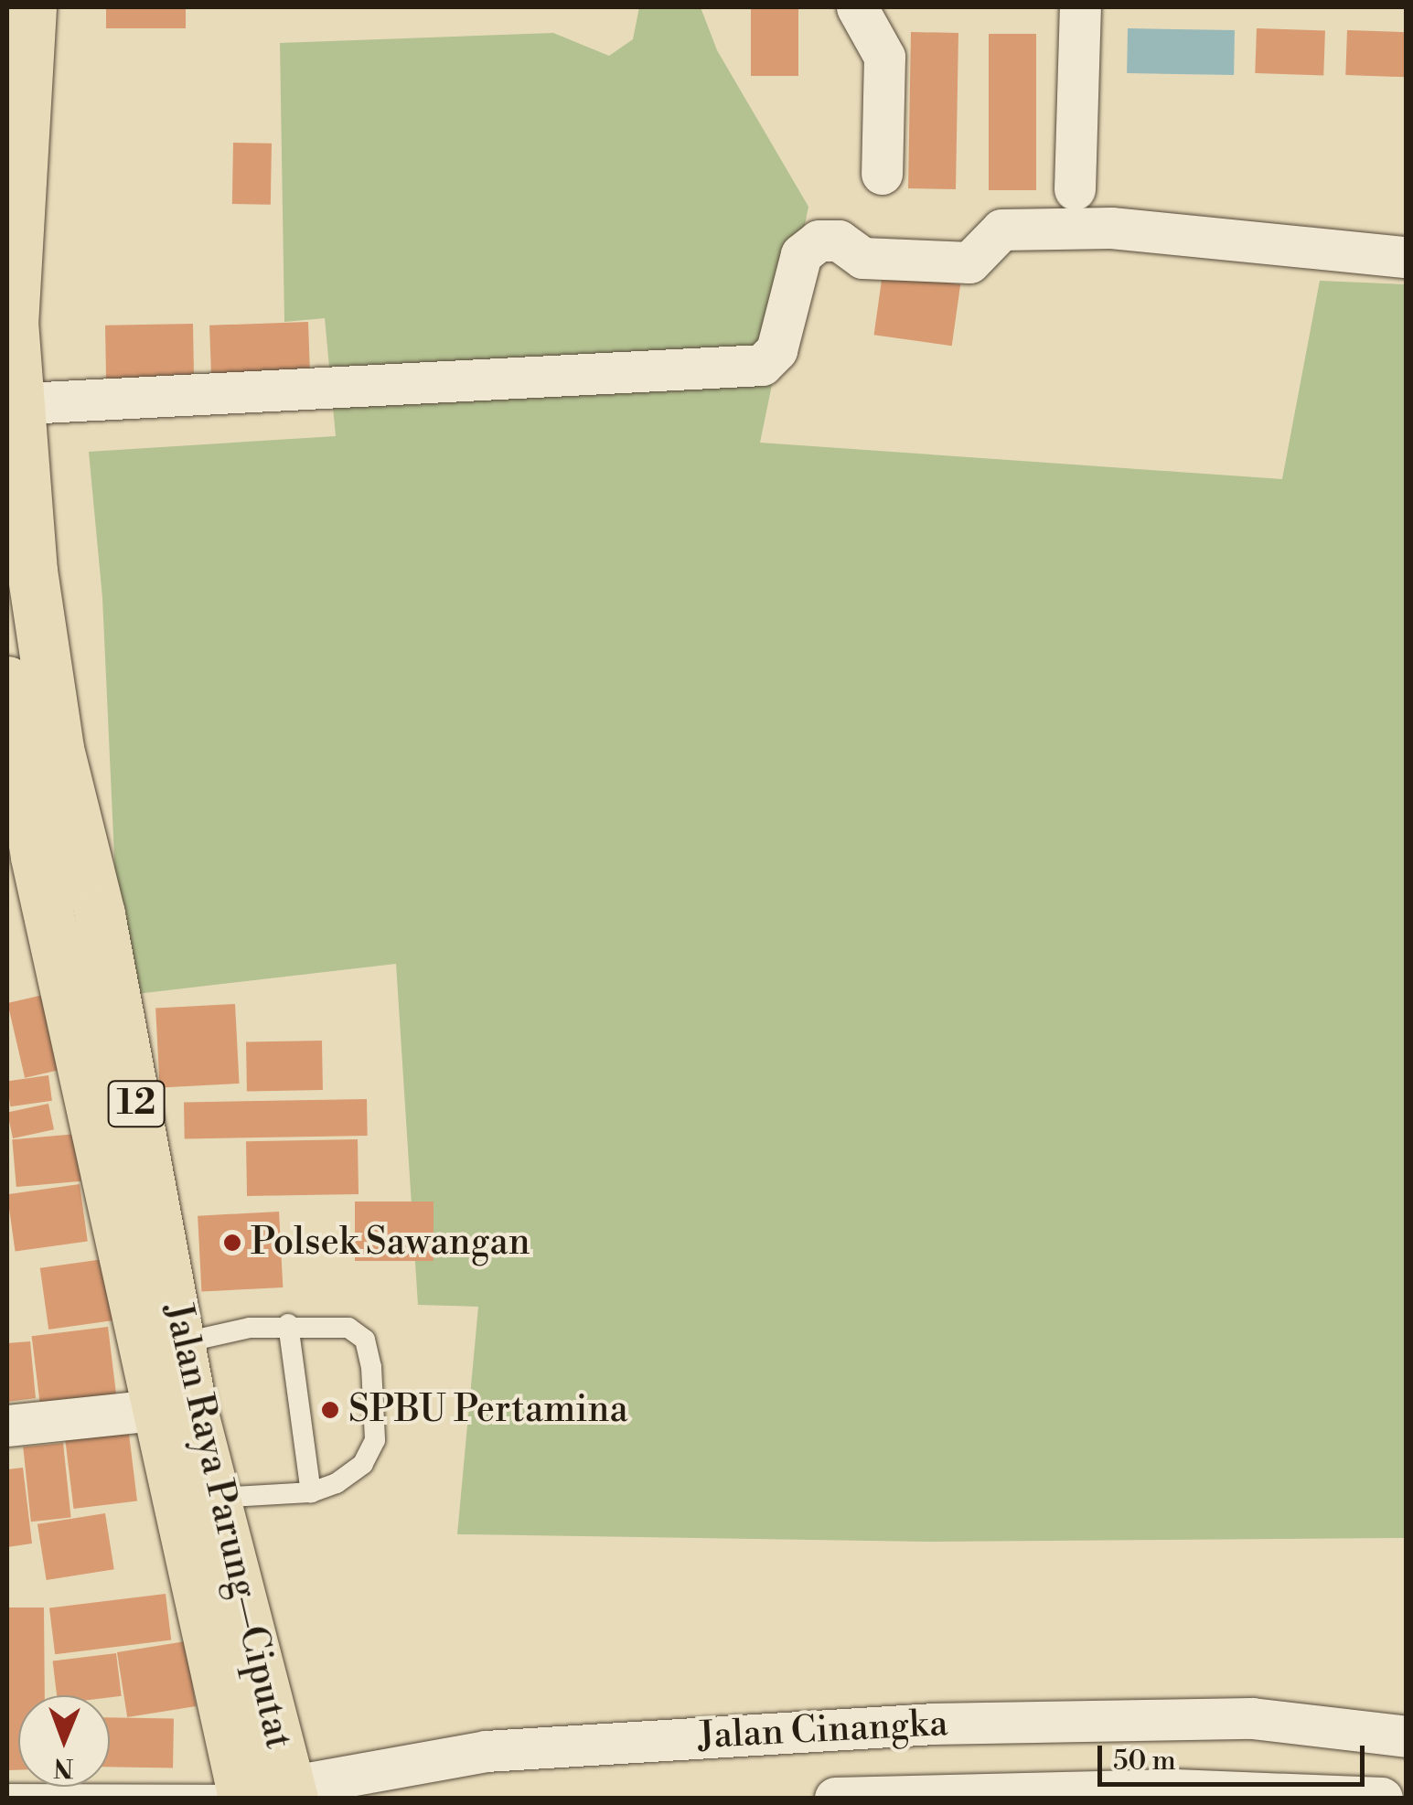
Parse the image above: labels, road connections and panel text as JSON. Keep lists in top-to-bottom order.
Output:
{
  "streets": {
    "highway": ["12", "Jalan Raya Parung—Ciputat"],
    "street": ["Jalan Cinangka"]
  },
  "crossings": [
    ["Jalan Raya Parung—Ciputat", "Jalan Cinangka"]
  ],
  "places": ["Polsek Sawangan", "SPBU Pertamina"],
  "scale_bar": "50 m",
  "north": "bottom"
}
